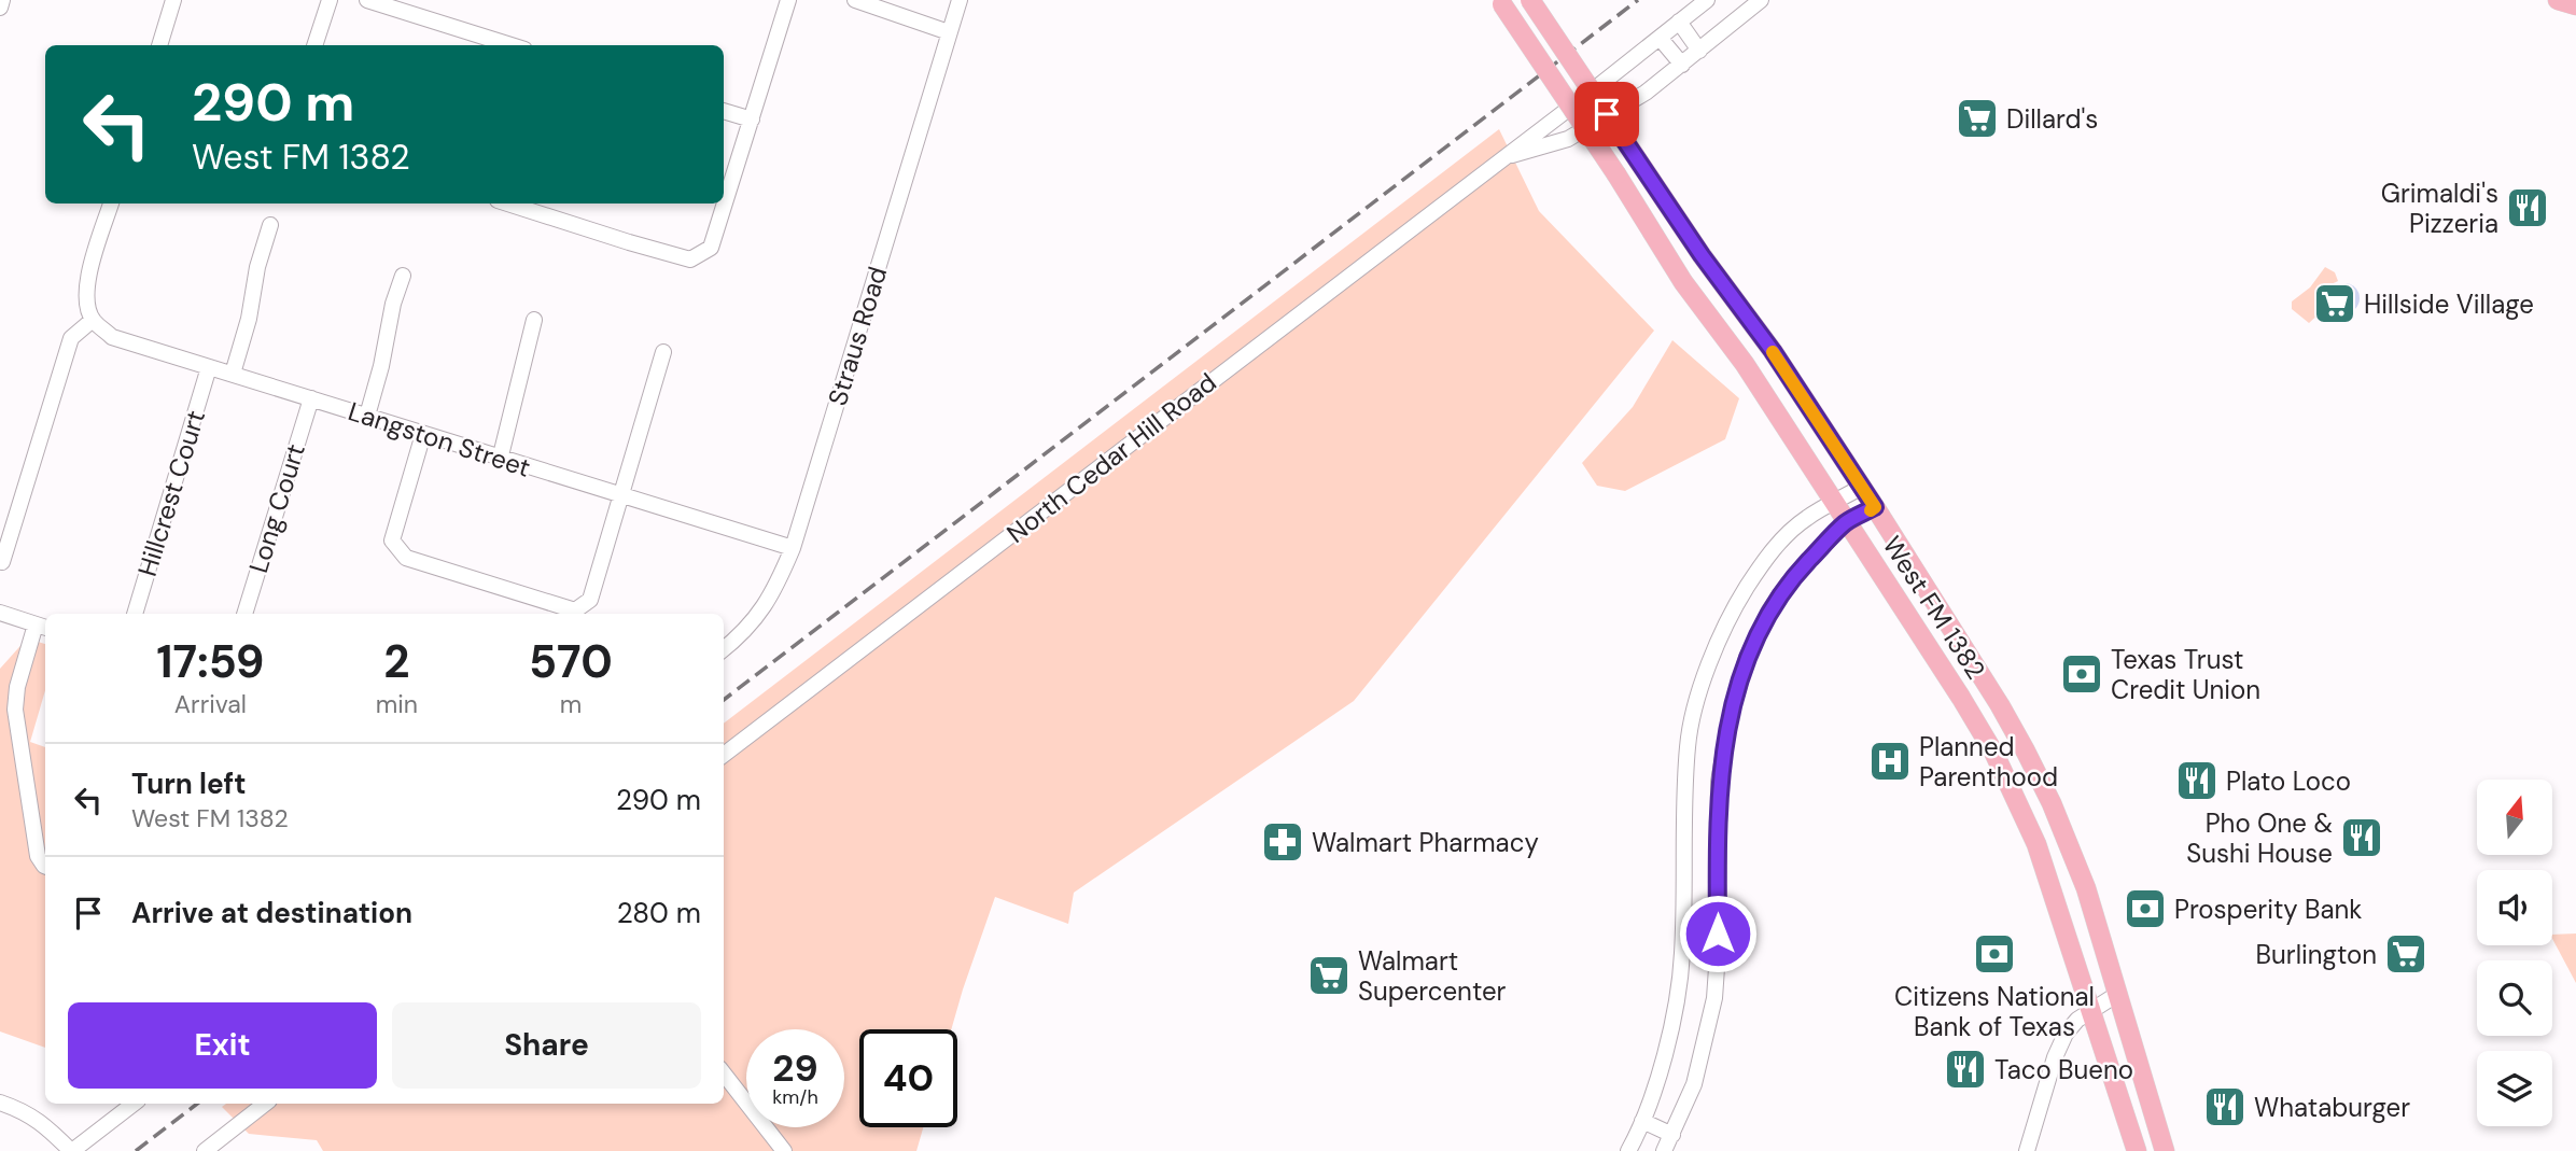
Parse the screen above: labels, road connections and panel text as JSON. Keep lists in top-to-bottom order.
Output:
{
  "streets": {
    "main road": ["West FM 1382"],
    "street": [
      "Straus Road",
      "Langston Street",
      "North Cedar Hill Road",
      "Hillcrest Court",
      "Long Court"
    ]
  },
  "crossings": [
    ["Straus Road", "Langston Street"],
    ["Langston Street", "Hillcrest Court"],
    ["Langston Street", "Long Court"]
  ],
  "places": {
    "supermarket": [
      "Dillard's",
      "Hillside Village",
      "Burlington",
      "Walmart Supercenter"
    ],
    "restaurant": [
      "Grimaldi's Pizzeria",
      "Plato Loco",
      "Pho One & Sushi House",
      "Taco Bueno",
      "Whataburger"
    ],
    "bank": ["Texas Trust Credit Union", "Prosperity Bank", "Citizens National Bank of Texas"],
    "hospital": ["Planned Parenthood"],
    "pharmacy": ["Walmart Pharmacy"]
  },
  "north": "top",
  "page": {
    "turn": ["290 m", "West FM 1382"],
    "eta": [
      "17:59",
      "Arrival",
      "2",
      "min",
      "570",
      "m"
    ],
    "list": [
      {
        "name": "Turn left",
        "note": "West FM 1382",
        "value": "290 m"
      },
      {
        "name": "Arrive at destination",
        "value": "280 m"
      }
    ],
    "buttons": ["Exit", "Share"],
    "speed": "29 km/h",
    "limit": "40"
  }
}
